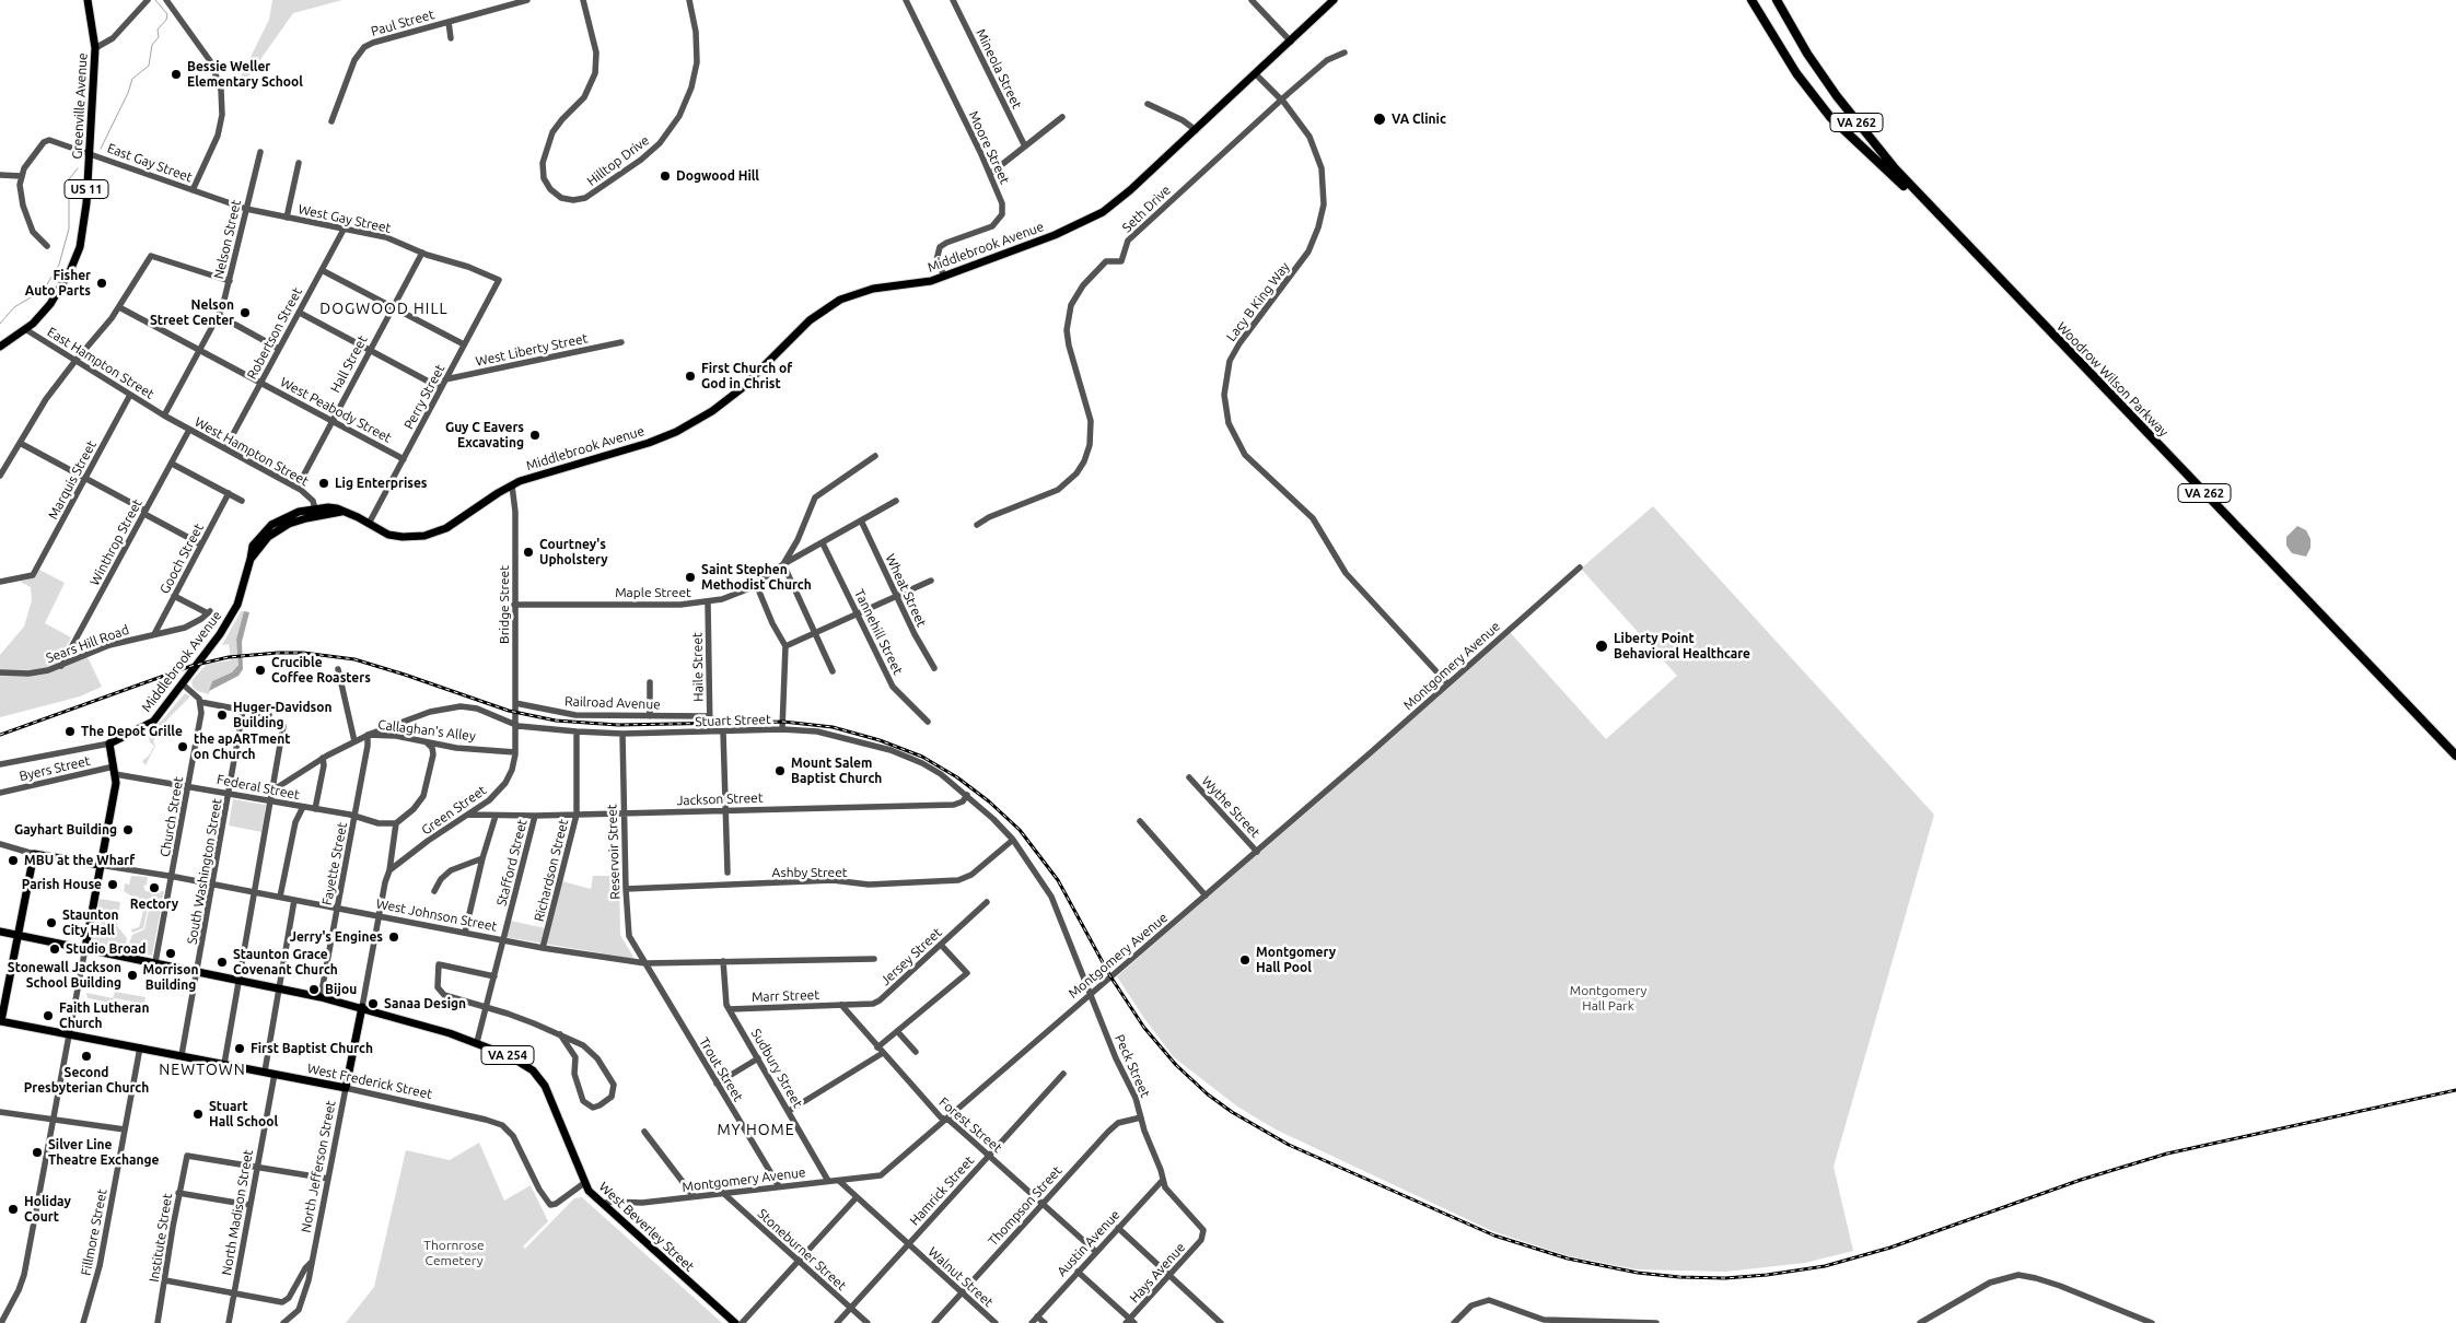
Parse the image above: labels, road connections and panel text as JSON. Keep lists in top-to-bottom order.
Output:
{
  "streets": {
    "highway": ["VA 262", "Woodrow Wilson Parkway"],
    "main road": [
      "Greenville Avenue",
      "US 11",
      "Middlebrook Avenue",
      "West Johnson Street",
      "VA 254",
      "West Frederick Street",
      "North Jefferson Street",
      "West Beverley Street"
    ],
    "street": [
      "Paul Street",
      "Mineola Street",
      "Moore Street",
      "Hilltop Drive",
      "East Gay Street",
      "Seth Drive",
      "West Gay Street",
      "Nelson Street",
      "Lacy B King Way",
      "Robertson Street",
      "West Liberty Street",
      "East Hampton Street",
      "Hall Street",
      "Perry Street",
      "West Peabody Street",
      "West Hampton Street",
      "Marquis Street",
      "Winthrop Street",
      "Gooch Street",
      "Wheat Street",
      "Maple Street",
      "Bridge Street",
      "Tannehill Street",
      "Sears Hill Road",
      "Montgomery Avenue",
      "Haile Street",
      "Railroad Avenue",
      "Stuart Street",
      "Callaghan's Alley",
      "Byers Street",
      "Federal Street",
      "Jackson Street",
      "Wythe Street",
      "Green Street",
      "Church Street",
      "Reservoir Street",
      "Stafford Street",
      "Fayette Street",
      "Richardson Street",
      "South Washington Street",
      "Ashby Street",
      "Jersey Street",
      "Marr Street",
      "Peck Street",
      "Sudbury Street",
      "Trout Street",
      "Forest Street",
      "Hamrick Street",
      "Thompson Street",
      "North Madison Street",
      "Fillmore Street",
      "Institute Street",
      "Austin Avenue",
      "Stoneburner Street",
      "Hays Avenue",
      "Walnut Street"
    ]
  },
  "crossings": [
    ["Greenville Avenue", "East Gay Street"],
    ["Greenville Avenue", "East Hampton Street"],
    ["Moore Street", "Middlebrook Avenue"],
    ["East Gay Street", "West Gay Street"],
    ["East Gay Street", "Nelson Street"],
    ["Seth Drive", "Lacy B King Way"],
    ["West Gay Street", "Nelson Street"],
    ["West Gay Street", "Robertson Street"],
    ["West Gay Street", "Hall Street"],
    ["West Gay Street", "Perry Street"],
    ["Nelson Street", "East Hampton Street"],
    ["Nelson Street", "West Peabody Street"],
    ["Nelson Street", "West Hampton Street"],
    ["Middlebrook Avenue", "Lacy B King Way"],
    ["Middlebrook Avenue", "Perry Street"],
    ["Middlebrook Avenue", "West Hampton Street"],
    ["Middlebrook Avenue", "Bridge Street"],
    ["Lacy B King Way", "Montgomery Avenue"],
    ["Robertson Street", "West Peabody Street"],
    ["Robertson Street", "West Hampton Street"],
    ["West Liberty Street", "Perry Street"],
    ["East Hampton Street", "West Hampton Street"],
    ["East Hampton Street", "Marquis Street"],
    ["Hall Street", "West Peabody Street"],
    ["Hall Street", "West Hampton Street"],
    ["Perry Street", "West Peabody Street"],
    ["West Hampton Street", "Winthrop Street"],
    ["Winthrop Street", "Sears Hill Road"],
    ["Gooch Street", "Sears Hill Road"],
    ["Wheat Street", "Maple Street"],
    ["Maple Street", "Bridge Street"],
    ["Maple Street", "Tannehill Street"],
    ["Maple Street", "Haile Street"],
    ["Bridge Street", "Railroad Avenue"],
    ["Bridge Street", "Stuart Street"],
    ["Bridge Street", "Green Street"],
    ["Montgomery Avenue", "Stuart Street"],
    ["Montgomery Avenue", "Wythe Street"],
    ["Montgomery Avenue", "Peck Street"],
    ["Montgomery Avenue", "Sudbury Street"],
    ["Montgomery Avenue", "Trout Street"],
    ["Montgomery Avenue", "Forest Street"],
    ["Montgomery Avenue", "West Beverley Street"],
    ["Montgomery Avenue", "Stoneburner Street"],
    ["Montgomery Avenue", "Walnut Street"],
    ["Haile Street", "Railroad Avenue"],
    ["Haile Street", "Stuart Street"],
    ["Stuart Street", "Callaghan's Alley"],
    ["Stuart Street", "Jackson Street"],
    ["Stuart Street", "Green Street"],
    ["Stuart Street", "Reservoir Street"],
    ["Stuart Street", "Fayette Street"],
    ["Stuart Street", "Richardson Street"],
    ["Stuart Street", "Ashby Street"],
    ["Stuart Street", "Peck Street"],
    ["Callaghan's Alley", "Green Street"],
    ["Callaghan's Alley", "Fayette Street"],
    ["Byers Street", "Federal Street"],
    ["Federal Street", "Church Street"],
    ["Federal Street", "Fayette Street"],
    ["Federal Street", "South Washington Street"],
    ["Jackson Street", "Green Street"],
    ["Jackson Street", "Reservoir Street"],
    ["Jackson Street", "Stafford Street"],
    ["Jackson Street", "Richardson Street"],
    ["Church Street", "West Johnson Street"],
    ["Church Street", "West Beverley Street"],
    ["Reservoir Street", "Ashby Street"],
    ["Reservoir Street", "West Johnson Street"],
    ["Reservoir Street", "Trout Street"],
    ["Stafford Street", "West Johnson Street"],
    ["Stafford Street", "West Beverley Street"],
    ["Fayette Street", "West Johnson Street"],
    ["Fayette Street", "West Beverley Street"],
    ["Richardson Street", "West Johnson Street"],
    ["South Washington Street", "West Johnson Street"],
    ["South Washington Street", "West Frederick Street"],
    ["South Washington Street", "West Beverley Street"],
    ["West Johnson Street", "Sudbury Street"],
    ["West Johnson Street", "Trout Street"],
    ["Jersey Street", "Marr Street"],
    ["Jersey Street", "Forest Street"],
    ["Marr Street", "Sudbury Street"],
    ["Marr Street", "Forest Street"],
    ["Peck Street", "Thompson Street"],
    ["Peck Street", "Austin Avenue"],
    ["Peck Street", "Hays Avenue"],
    ["West Frederick Street", "North Jefferson Street"],
    ["West Frederick Street", "North Madison Street"],
    ["West Frederick Street", "West Beverley Street"],
    ["West Frederick Street", "Fillmore Street"],
    ["Forest Street", "Hamrick Street"],
    ["Forest Street", "Thompson Street"],
    ["Forest Street", "Austin Avenue"],
    ["North Jefferson Street", "West Beverley Street"],
    ["Hamrick Street", "Stoneburner Street"],
    ["Hamrick Street", "Walnut Street"],
    ["Thompson Street", "Walnut Street"],
    ["North Madison Street", "Institute Street"]
  ],
  "districts": ["DOGWOOD HILL", "NEWTOWN", "MY HOME"],
  "parks": ["Montgomery Hall Park", "Thornrose Cemetery"],
  "places": [
    "Bessie Weller Elementary School",
    "VA Clinic",
    "Dogwood Hill",
    "Fisher Auto Parts",
    "Nelson Street Center",
    "First Church of God in Christ",
    "Guy C Eavers Excavating",
    "Lig Enterprises",
    "Courtney's Upholstery",
    "Saint Stephen Methodist Church",
    "Liberty Point Behavioral Healthcare",
    "Crucible Coffee Roasters",
    "Huger-Davidson Building",
    "The Depot Grille",
    "the apARTment on Church",
    "Mount Salem Baptist Church",
    "Gayhart Building",
    "MBU at the Wharf",
    "Parish House",
    "Rectory",
    "Staunton City Hall",
    "Jerry's Engines",
    "Studio Broad",
    "Morrison Building",
    "Montgomery Hall Pool",
    "Staunton Grace Covenant Church",
    "Stonewall Jackson School Building",
    "Bijou",
    "Sanaa Design",
    "Faith Lutheran Church",
    "First Baptist Church",
    "Second Presbyterian Church",
    "Stuart Hall School",
    "Silver Line Theatre Exchange",
    "Holiday Court"
  ]
}
